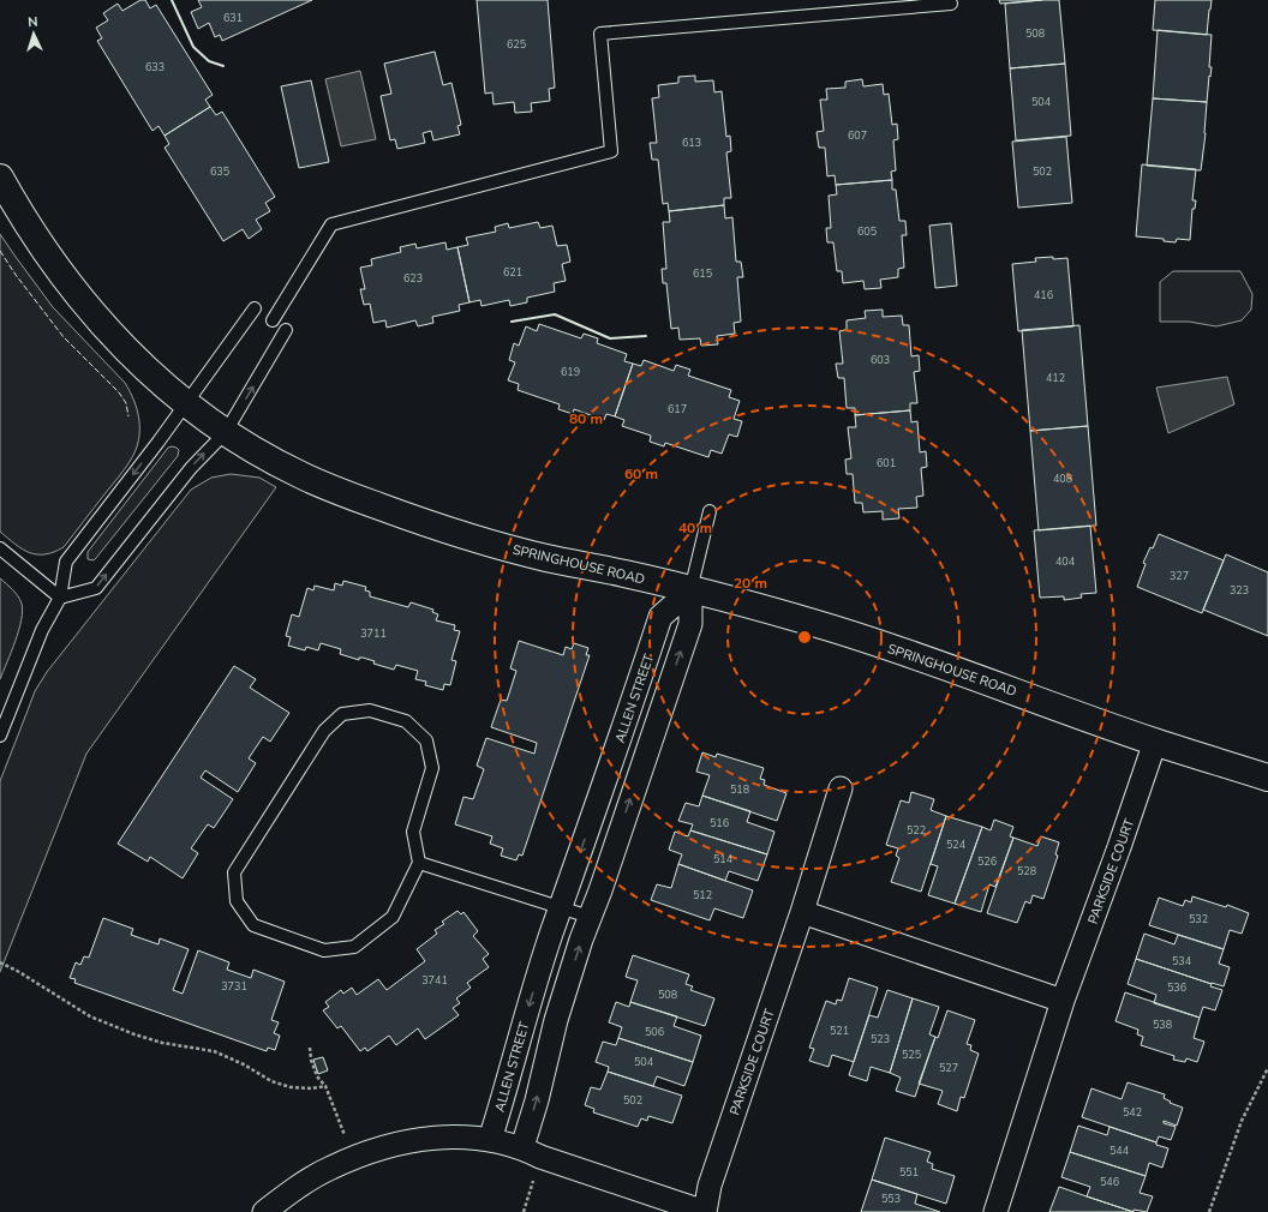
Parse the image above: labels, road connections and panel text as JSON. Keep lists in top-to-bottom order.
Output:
{
  "streets": {
    "street": ["SPRINGHOUSE ROAD", "ALLEN STREET", "PARKSIDE COURT"]
  },
  "crossings": [
    ["SPRINGHOUSE ROAD", "ALLEN STREET"],
    ["SPRINGHOUSE ROAD", "PARKSIDE COURT"],
    ["ALLEN STREET", "PARKSIDE COURT"]
  ],
  "house_numbers": [
    "631",
    "508",
    "625",
    "633",
    "504",
    "607",
    "613",
    "635",
    "502",
    "605",
    "621",
    "615",
    "623",
    "416",
    "603",
    "619",
    "412",
    "617",
    "601",
    "408",
    "404",
    "327",
    "323",
    "3711",
    "518",
    "516",
    "522",
    "524",
    "514",
    "526",
    "528",
    "512",
    "532",
    "534",
    "3741",
    "3731",
    "536",
    "508",
    "538",
    "521",
    "506",
    "523",
    "525",
    "504",
    "527",
    "502",
    "542",
    "544",
    "551",
    "546",
    "553"
  ],
  "north": "top",
  "rings": [
    "80 m",
    "60 m",
    "40 m",
    "20 m"
  ]
}
